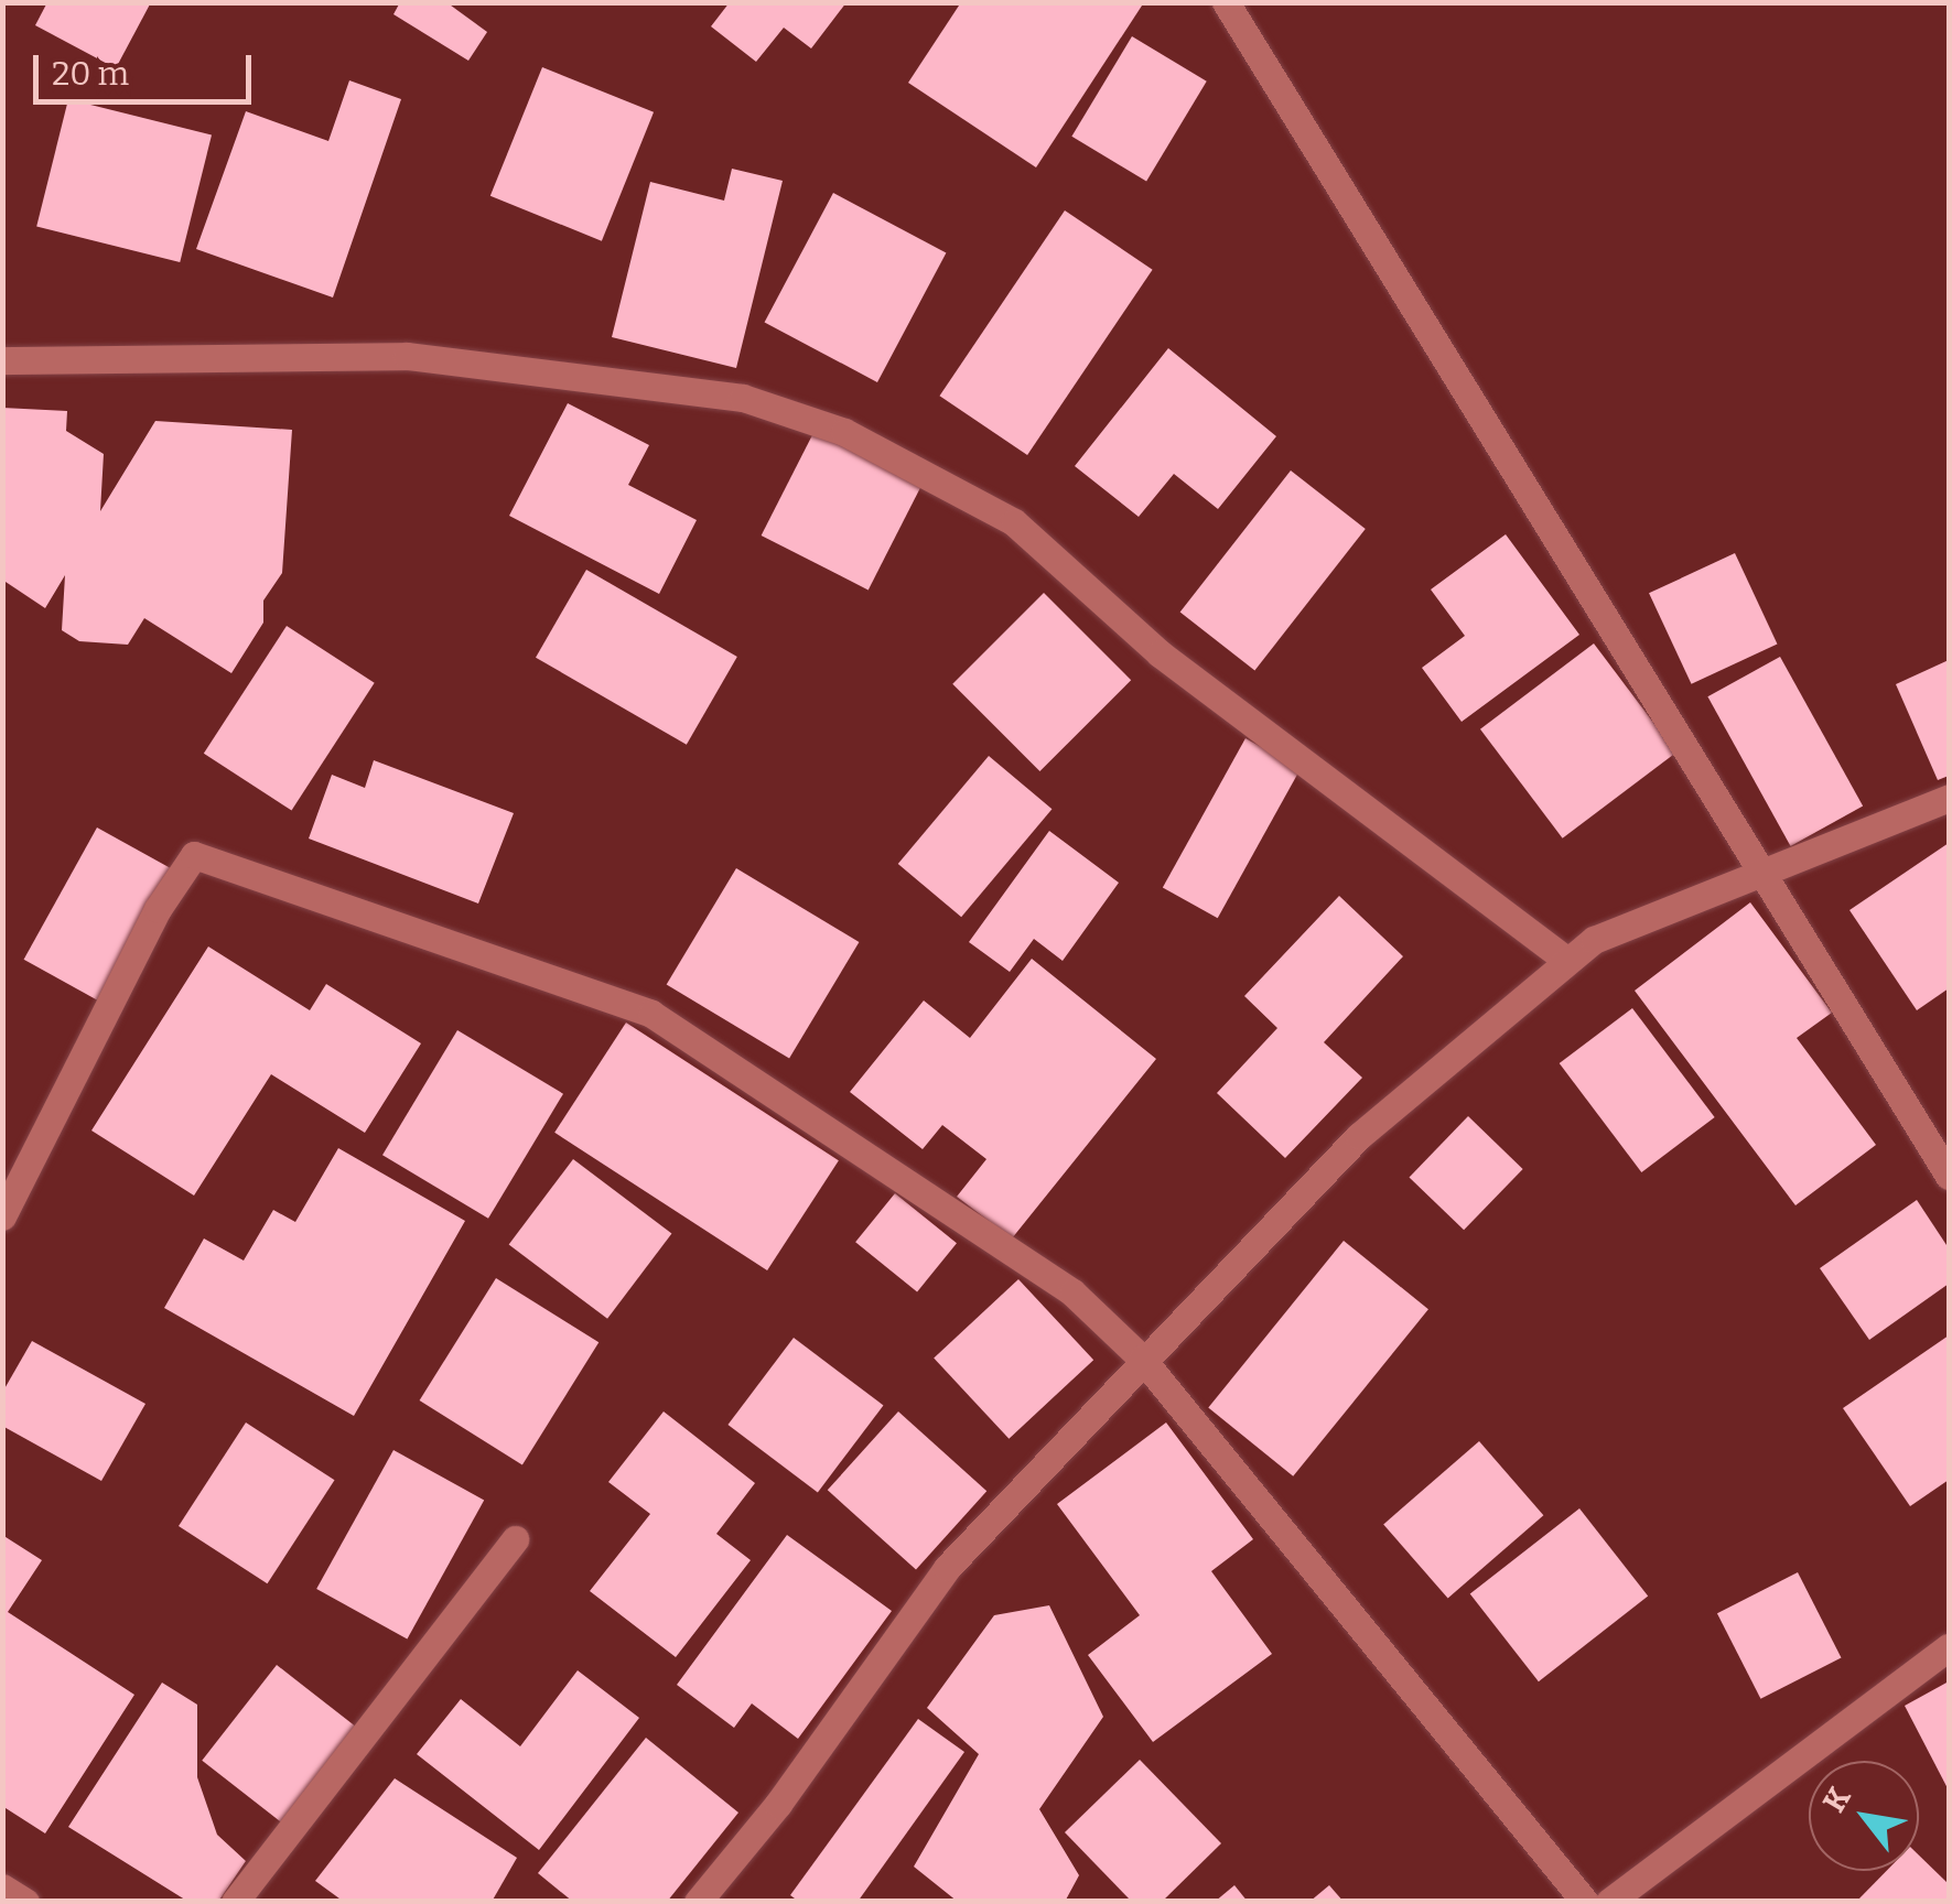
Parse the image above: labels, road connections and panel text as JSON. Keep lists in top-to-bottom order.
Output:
{
  "scale_bar": "20 m",
  "north": "top left"
}
